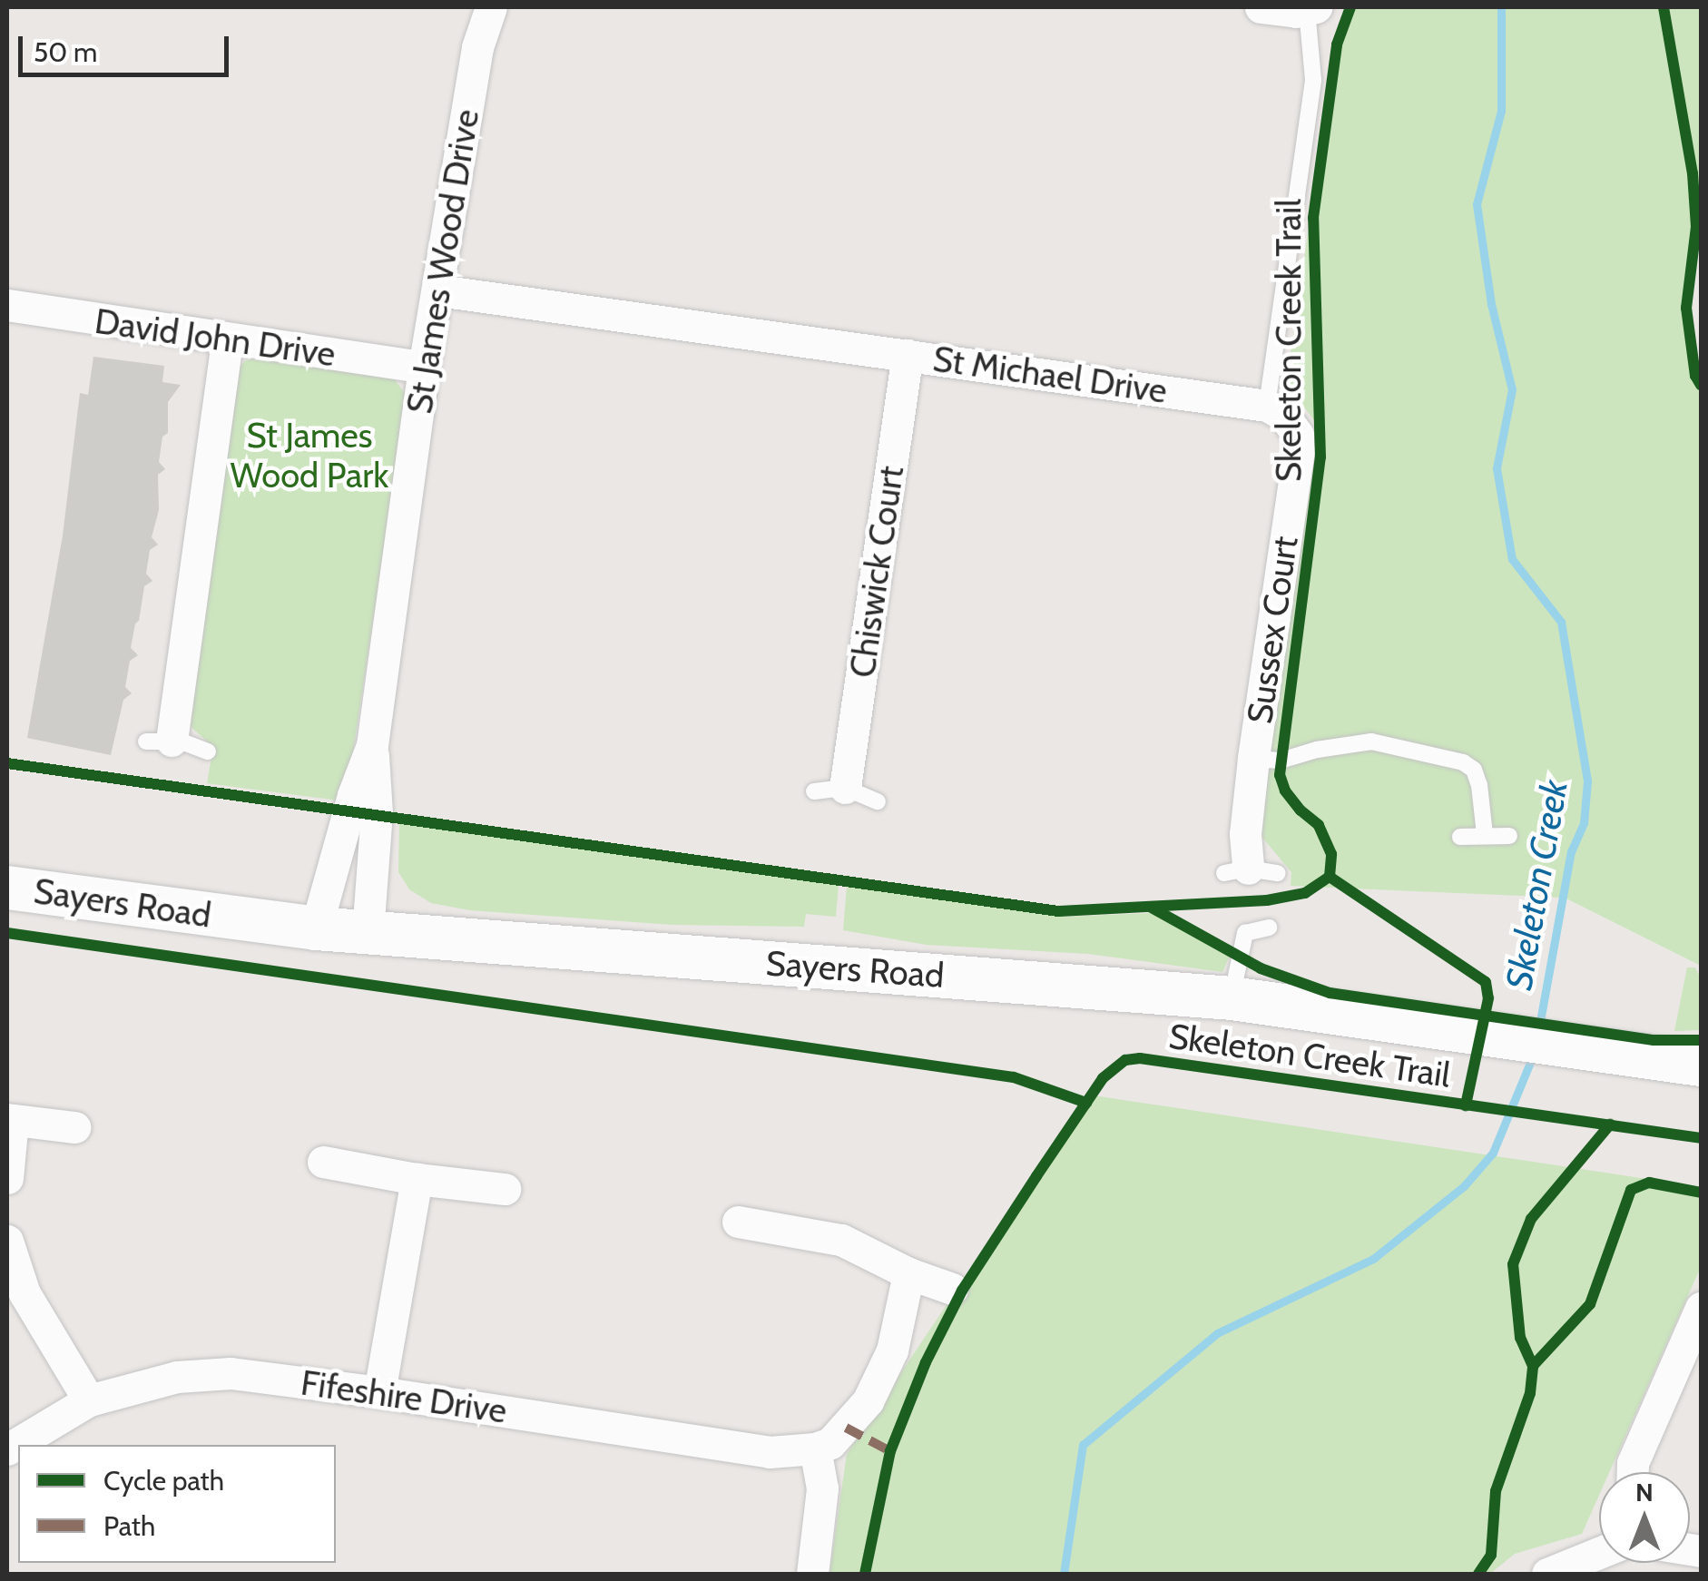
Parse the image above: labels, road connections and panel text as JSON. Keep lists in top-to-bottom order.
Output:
{
  "streets": {
    "main road": ["Sayers Road"],
    "street": [
      "St James Wood Drive",
      "David John Drive",
      "St Michael Drive",
      "Chiswick Court",
      "Sussex Court",
      "Fifeshire Drive"
    ],
    "cycle path": ["Skeleton Creek Trail"]
  },
  "crossings": [
    ["St James Wood Drive", "David John Drive"],
    ["St James Wood Drive", "St Michael Drive"],
    ["St James Wood Drive", "Sayers Road"],
    ["St Michael Drive", "Chiswick Court"],
    ["St Michael Drive", "Sussex Court"]
  ],
  "water": ["Skeleton Creek"],
  "parks": ["St James Wood Park"],
  "legend": ["Cycle path", "Path"],
  "scale_bar": "50 m",
  "north": "top"
}
